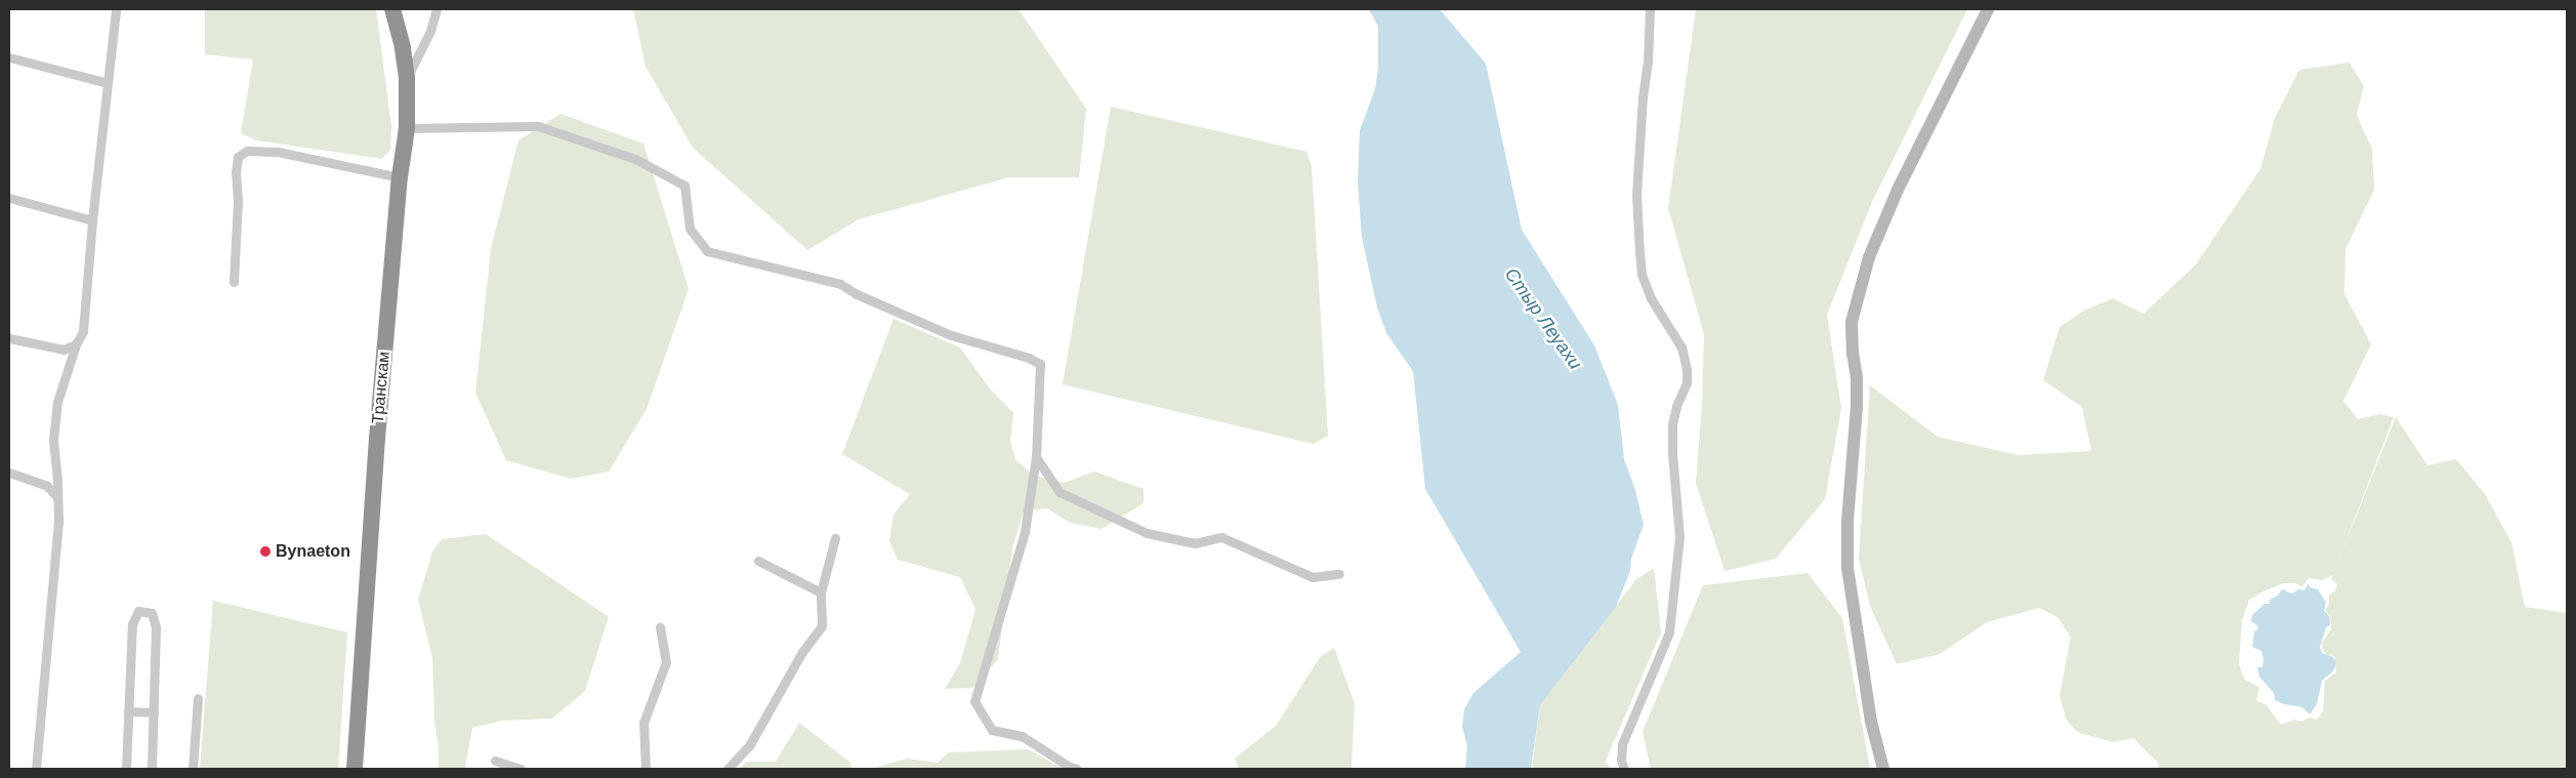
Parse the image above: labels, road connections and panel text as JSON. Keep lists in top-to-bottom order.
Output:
{
  "streets": {
    "highway": ["Транскам"]
  },
  "water": ["Стыр Леуахи"],
  "places": ["Bynaeton"]
}
